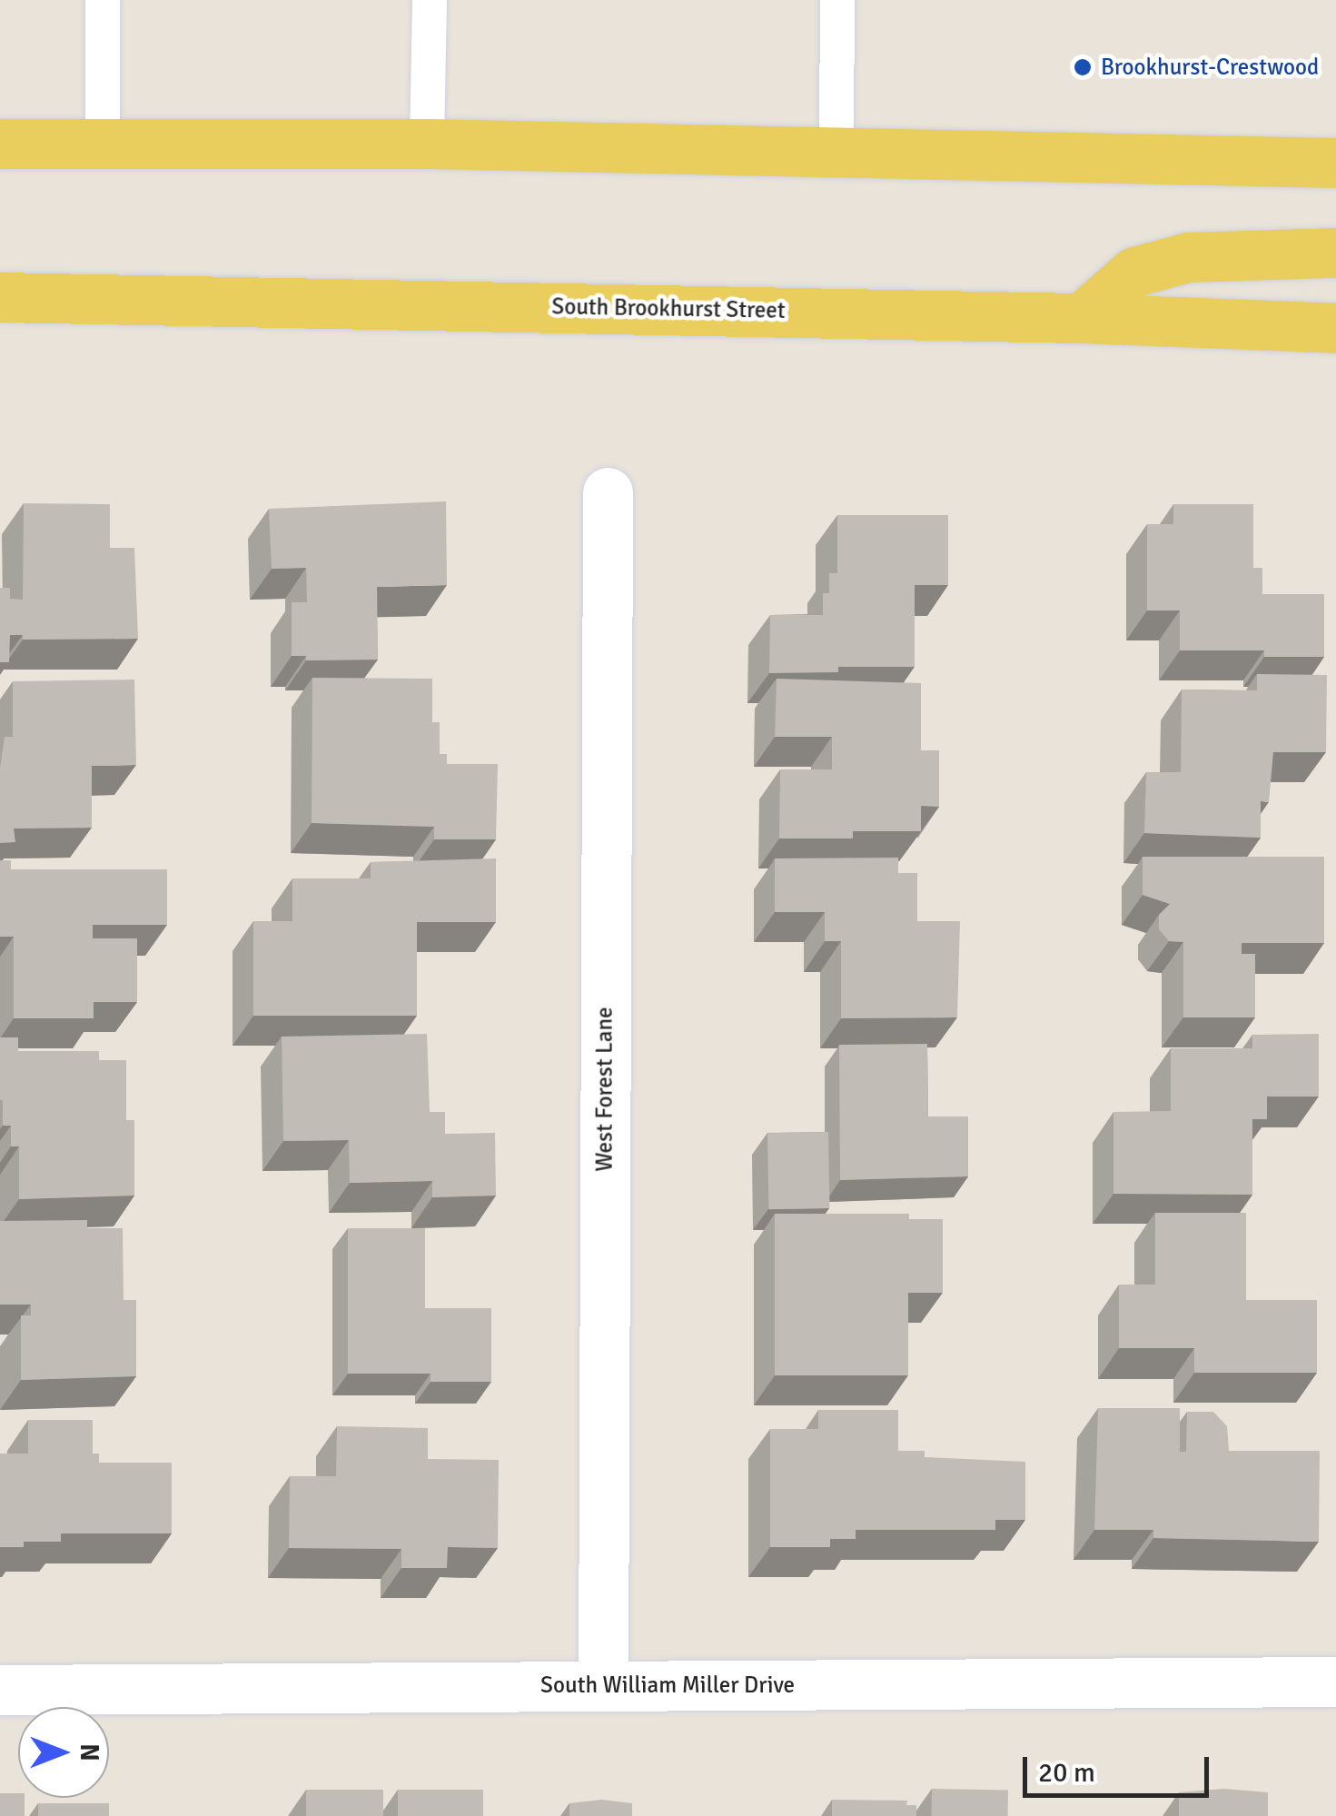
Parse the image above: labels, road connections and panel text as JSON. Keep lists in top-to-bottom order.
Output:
{
  "streets": {
    "main road": ["South Brookhurst Street"],
    "street": ["West Forest Lane", "South William Miller Drive"]
  },
  "crossings": [
    ["West Forest Lane", "South William Miller Drive"]
  ],
  "places": ["Brookhurst-Crestwood"],
  "scale_bar": "20 m",
  "north": "right"
}
